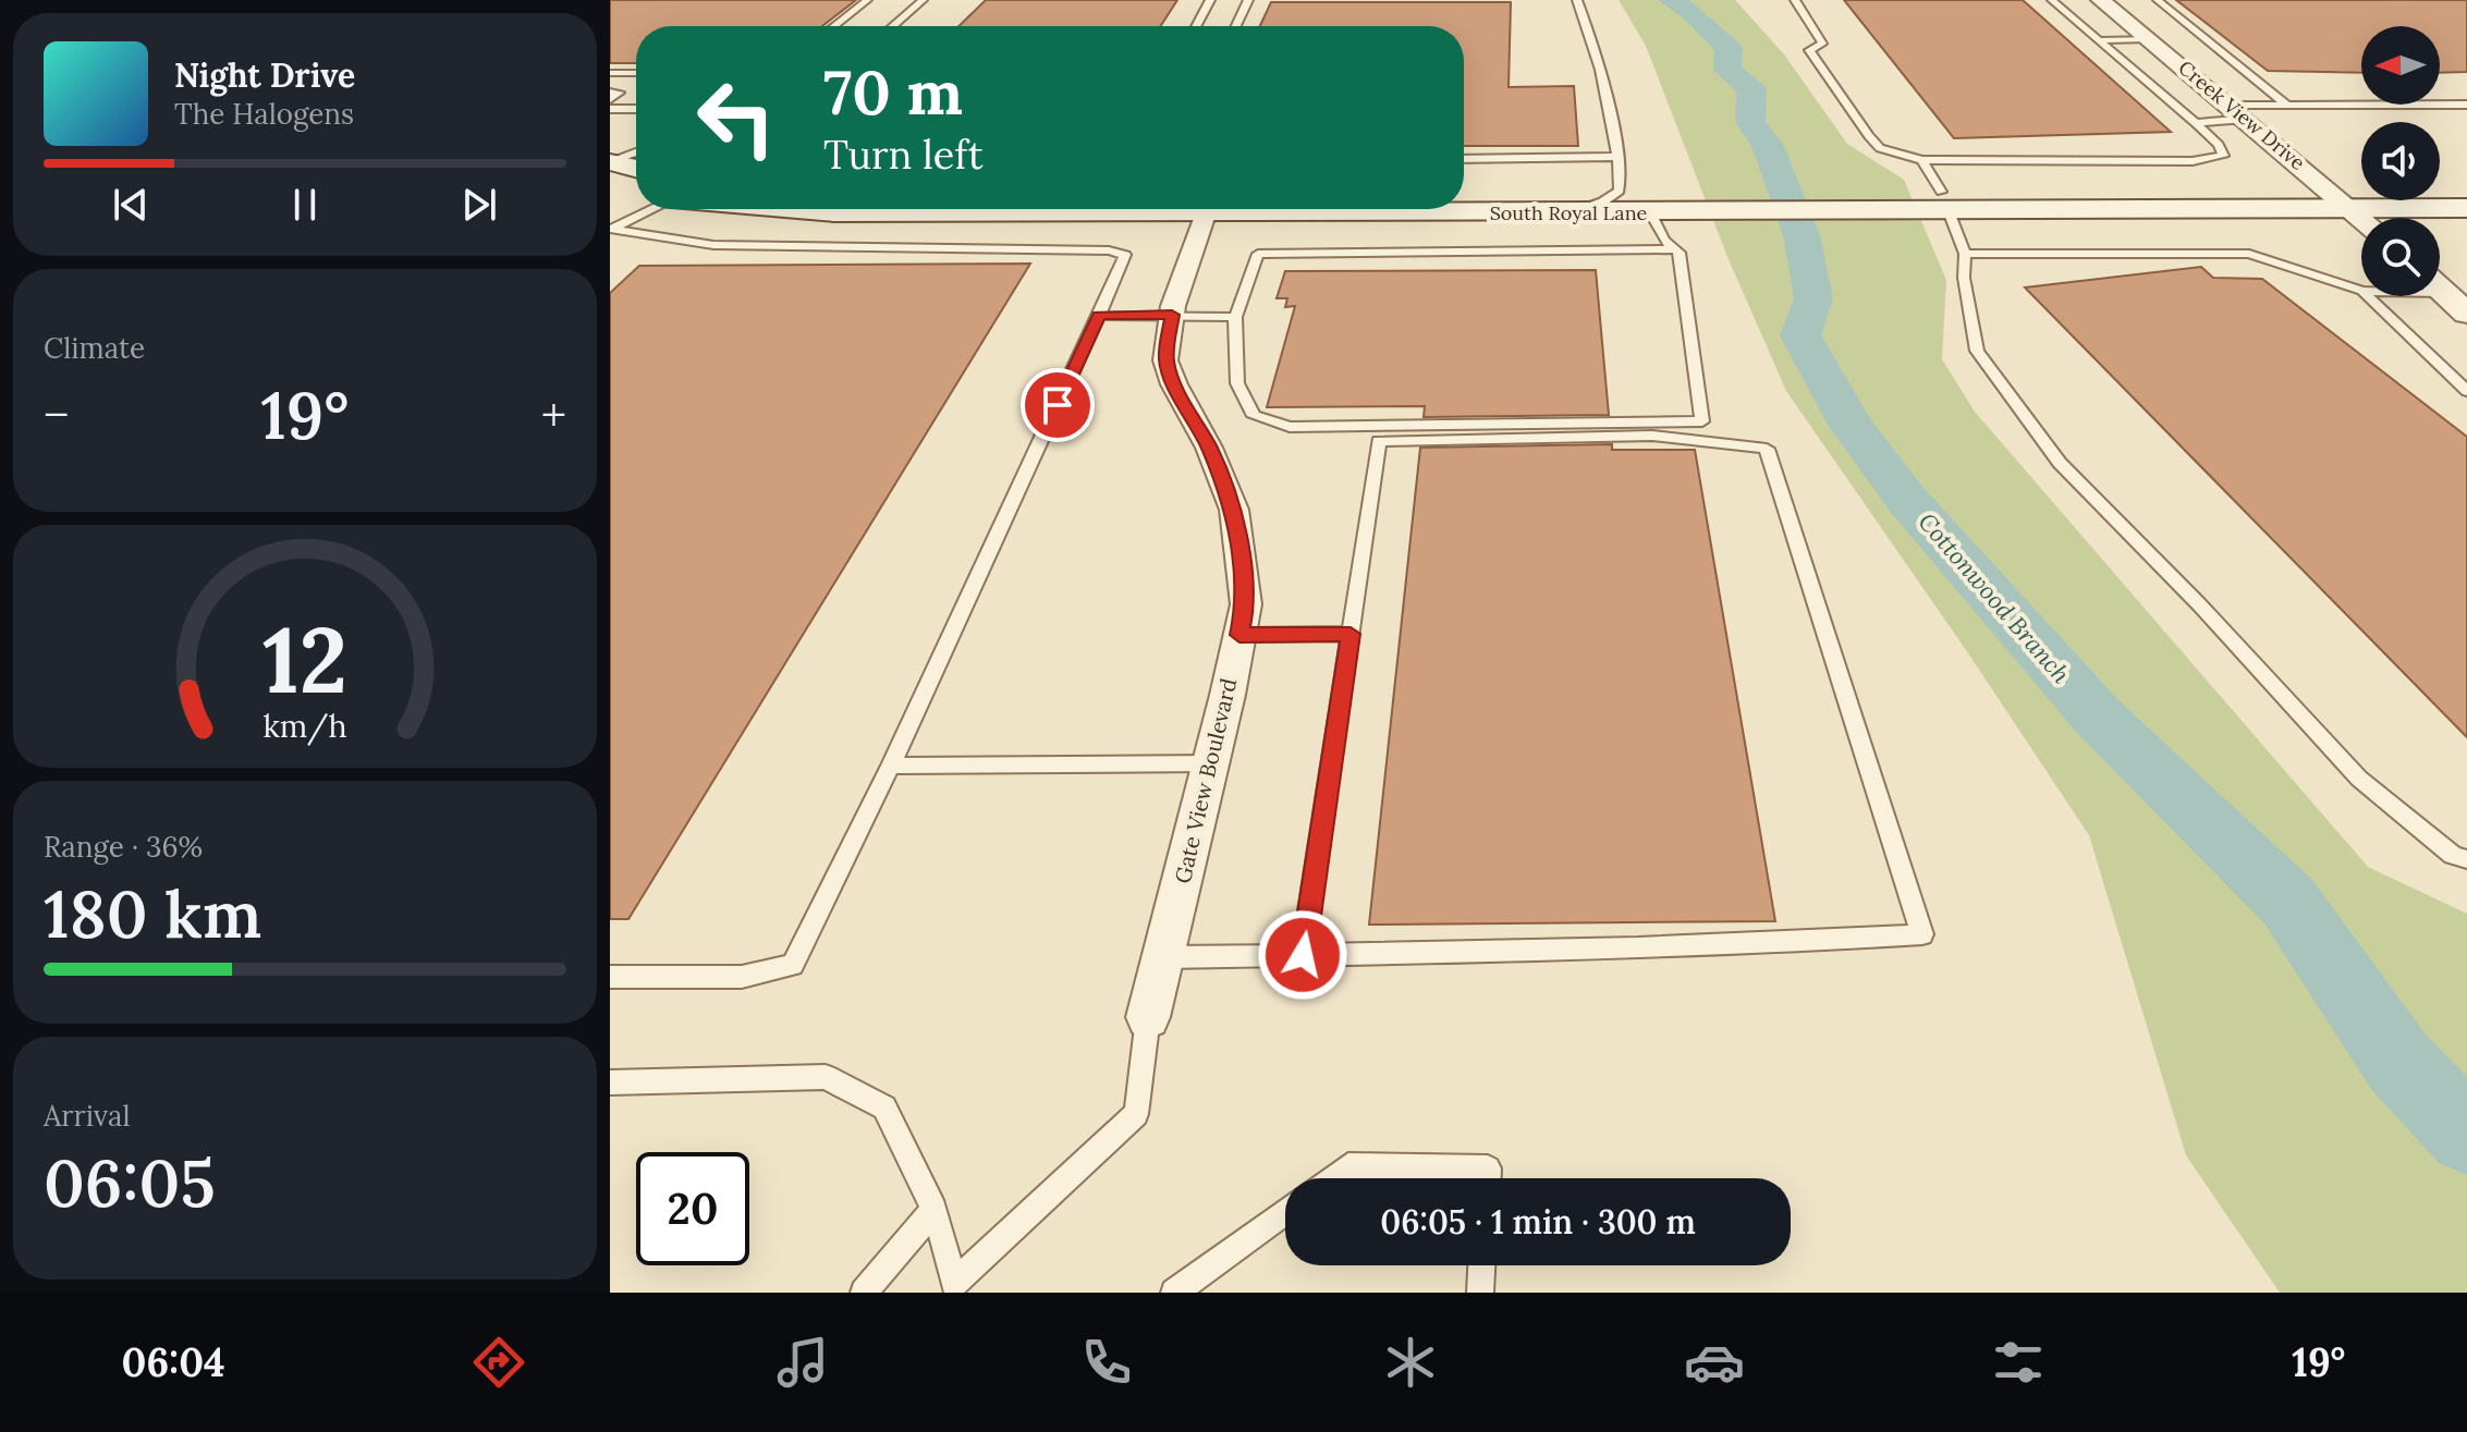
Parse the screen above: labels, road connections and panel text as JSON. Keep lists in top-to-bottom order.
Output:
{
  "streets": {
    "main road": ["South Royal Lane"],
    "street": ["Creek View Drive", "Gate View Boulevard"]
  },
  "crossings": [
    ["Creek View Drive", "South Royal Lane"]
  ],
  "water": ["Cottonwood Branch"],
  "north": "left",
  "page": {
    "turn": ["70 m", "Turn left"],
    "song": ["Night Drive", "The Halogens"],
    "tile": [
      "Climate",
      ["Range · 36%", "180 km"],
      ["Arrival", "06:05"]
    ],
    "heat": ["−", "19°", "+"],
    "limit": "20",
    "trip": "06:05 · 1 min · 300 m",
    "tabs": ["06:04", "19°"],
    "gauge": ["12", "km/h"]
  }
}
